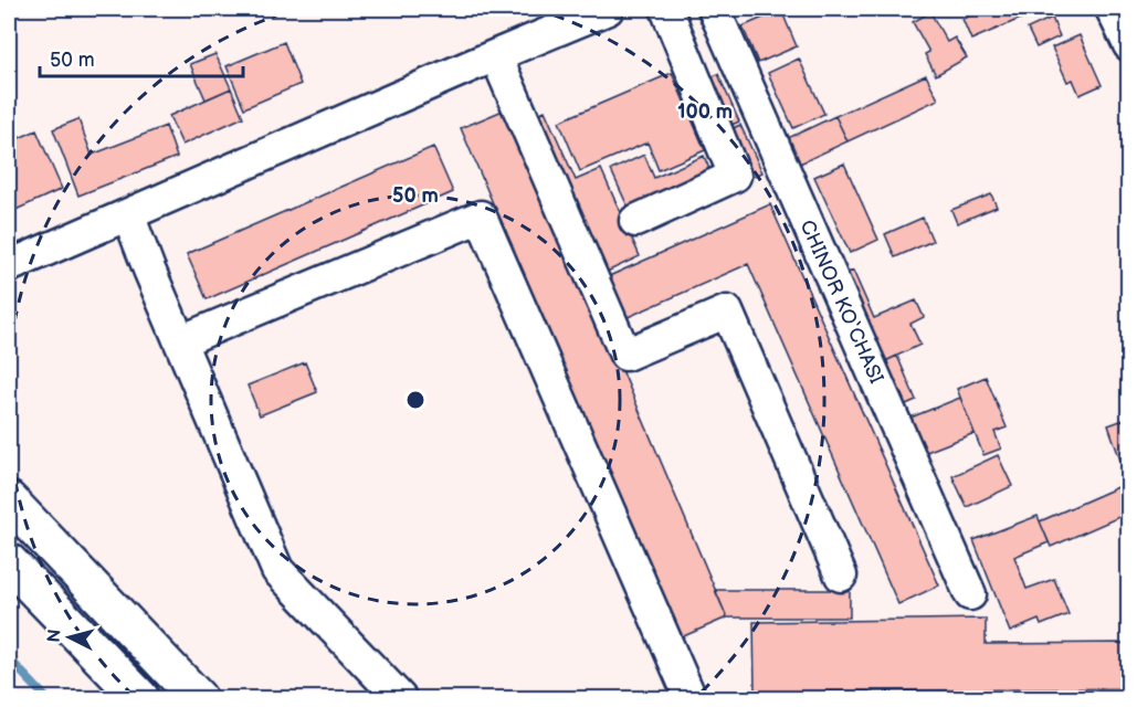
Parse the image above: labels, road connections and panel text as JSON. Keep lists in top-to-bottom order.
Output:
{
  "streets": {
    "street": ["CHINOR KO‘CHASI"]
  },
  "scale_bar": "50 m",
  "north": "left",
  "rings": ["100 m", "50 m"]
}
